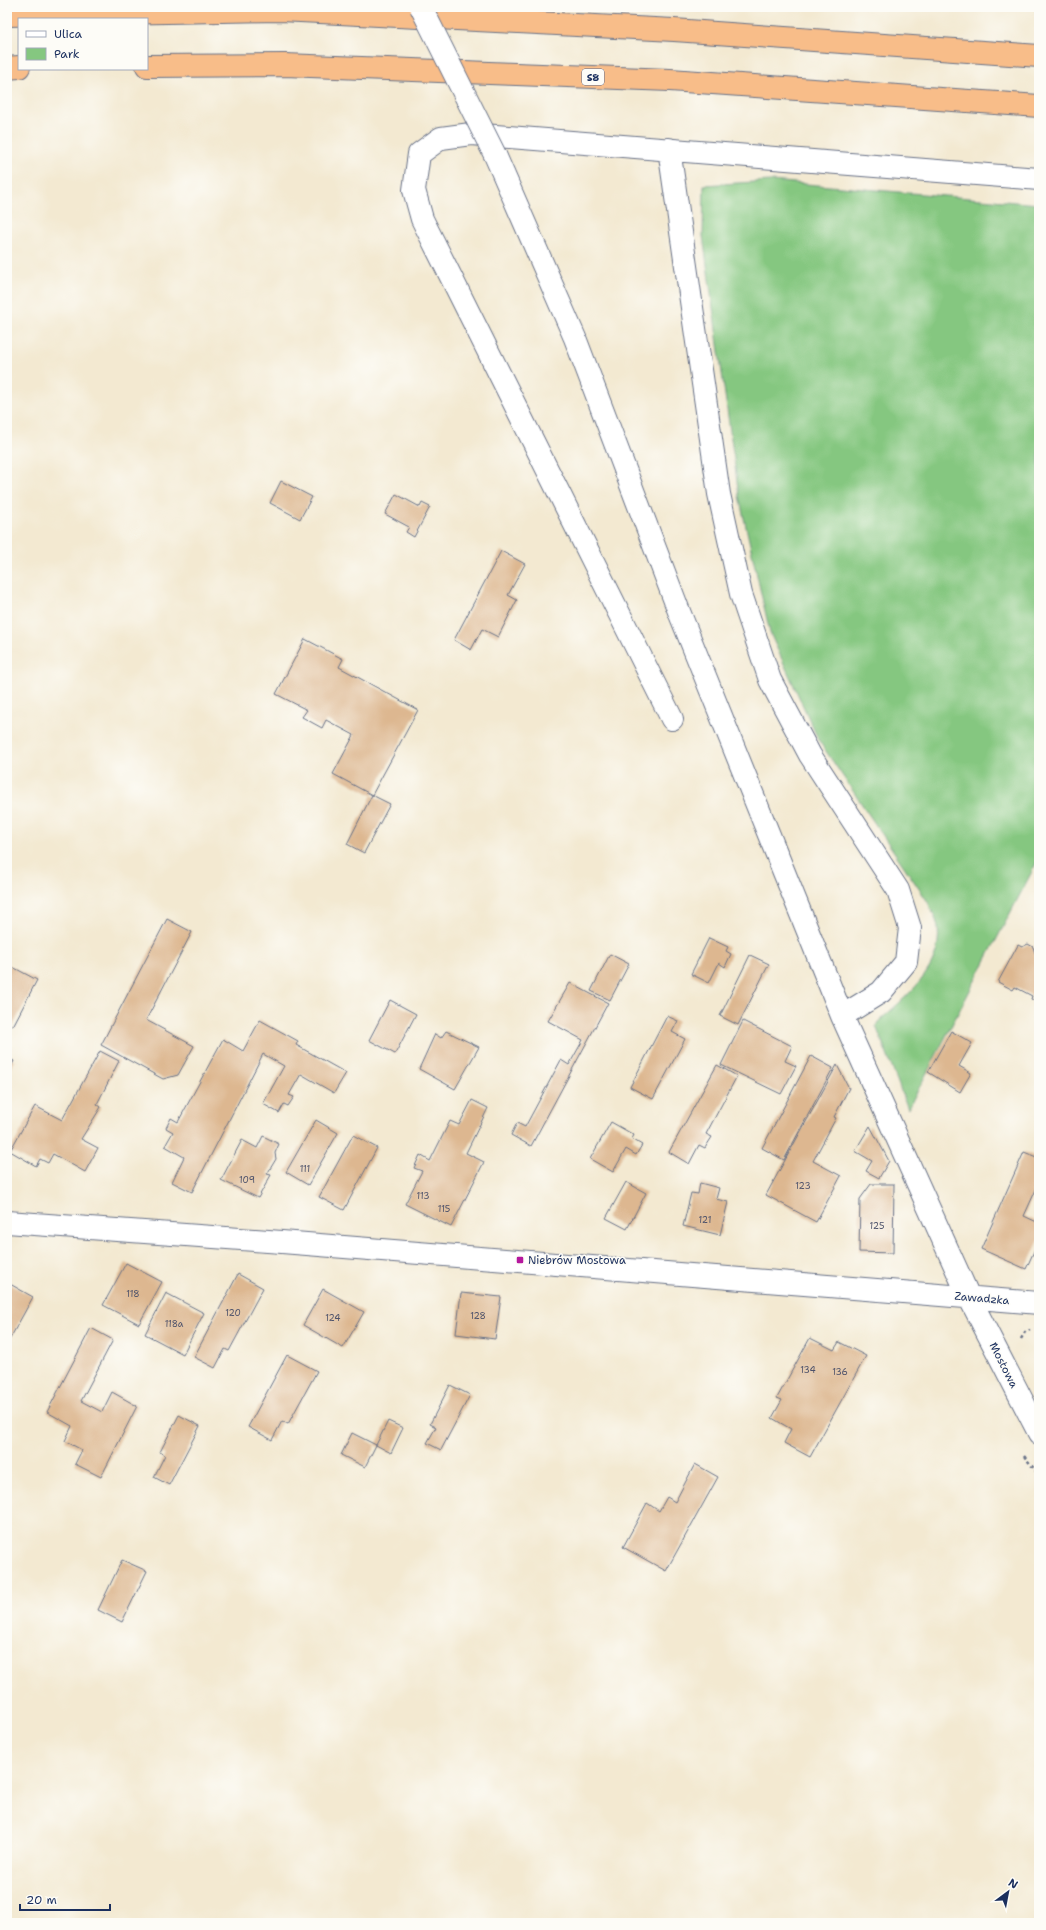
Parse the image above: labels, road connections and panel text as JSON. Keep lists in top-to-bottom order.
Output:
{
  "streets": {
    "highway": ["S8"],
    "street": ["Zawadzka", "Mostowa"]
  },
  "crossings": [
    ["Zawadzka", "Mostowa"]
  ],
  "places": {
    "transit": ["Niebrów Mostowa"]
  },
  "house_numbers": [
    "111",
    "109",
    "123",
    "113",
    "115",
    "121",
    "125",
    "118",
    "120",
    "128",
    "124",
    "118a",
    "134",
    "136"
  ],
  "legend": ["Ulica", "Park"],
  "scale_bar": "20 m",
  "north": "top right"
}
